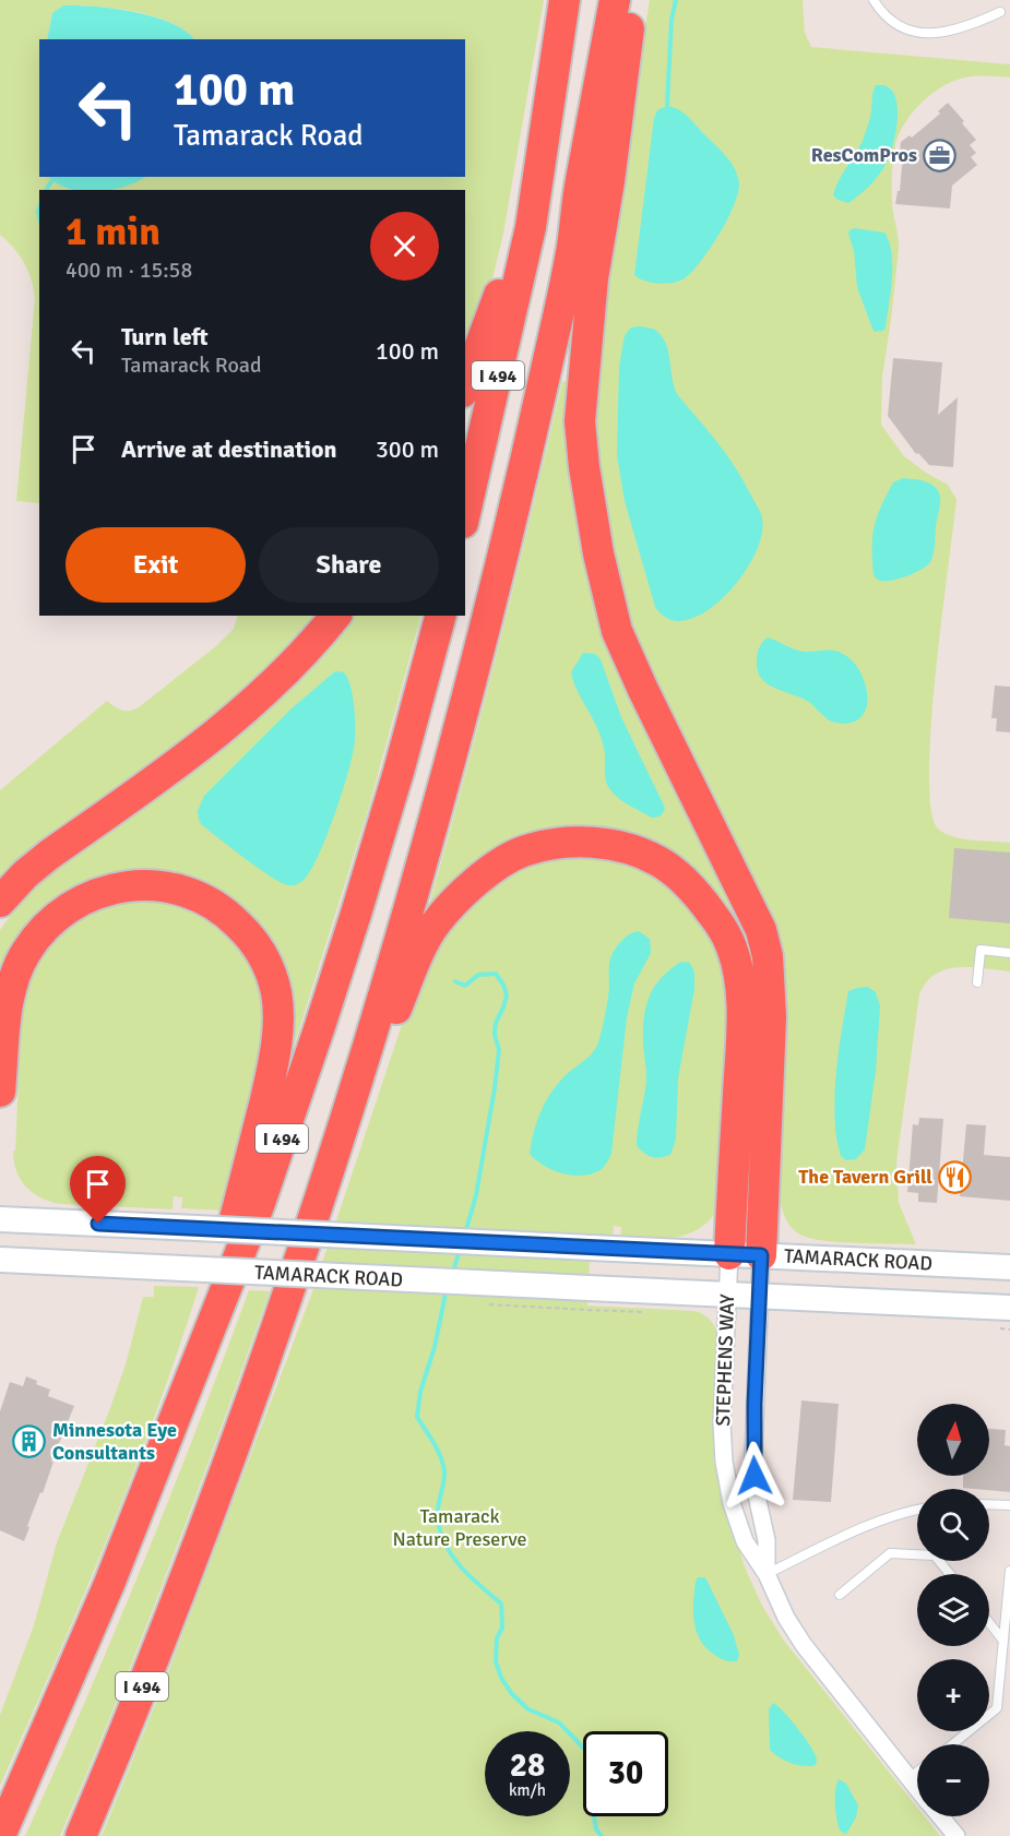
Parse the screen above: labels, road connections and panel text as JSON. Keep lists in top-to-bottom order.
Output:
{
  "streets": {
    "highway": ["I 494"],
    "street": ["TAMARACK ROAD", "STEPHENS WAY"]
  },
  "crossings": [
    ["TAMARACK ROAD", "STEPHENS WAY"]
  ],
  "parks": ["Tamarack Nature Preserve"],
  "places": {
    "office": ["ResComPros"],
    "restaurant": ["The Tavern Grill"],
    "building": ["Minnesota Eye Consultants"]
  },
  "north": "top",
  "page": {
    "turn": ["100 m", "Tamarack Road"],
    "heading": ["1 min", "400 m · 15:58"],
    "list": [
      {
        "name": "Turn left",
        "note": "Tamarack Road",
        "value": "100 m"
      },
      {
        "name": "Arrive at destination",
        "value": "300 m"
      }
    ],
    "buttons": ["Exit", "Share"],
    "map_buttons": ["+", "−"],
    "speed": "28 km/h",
    "limit": "30"
  }
}
